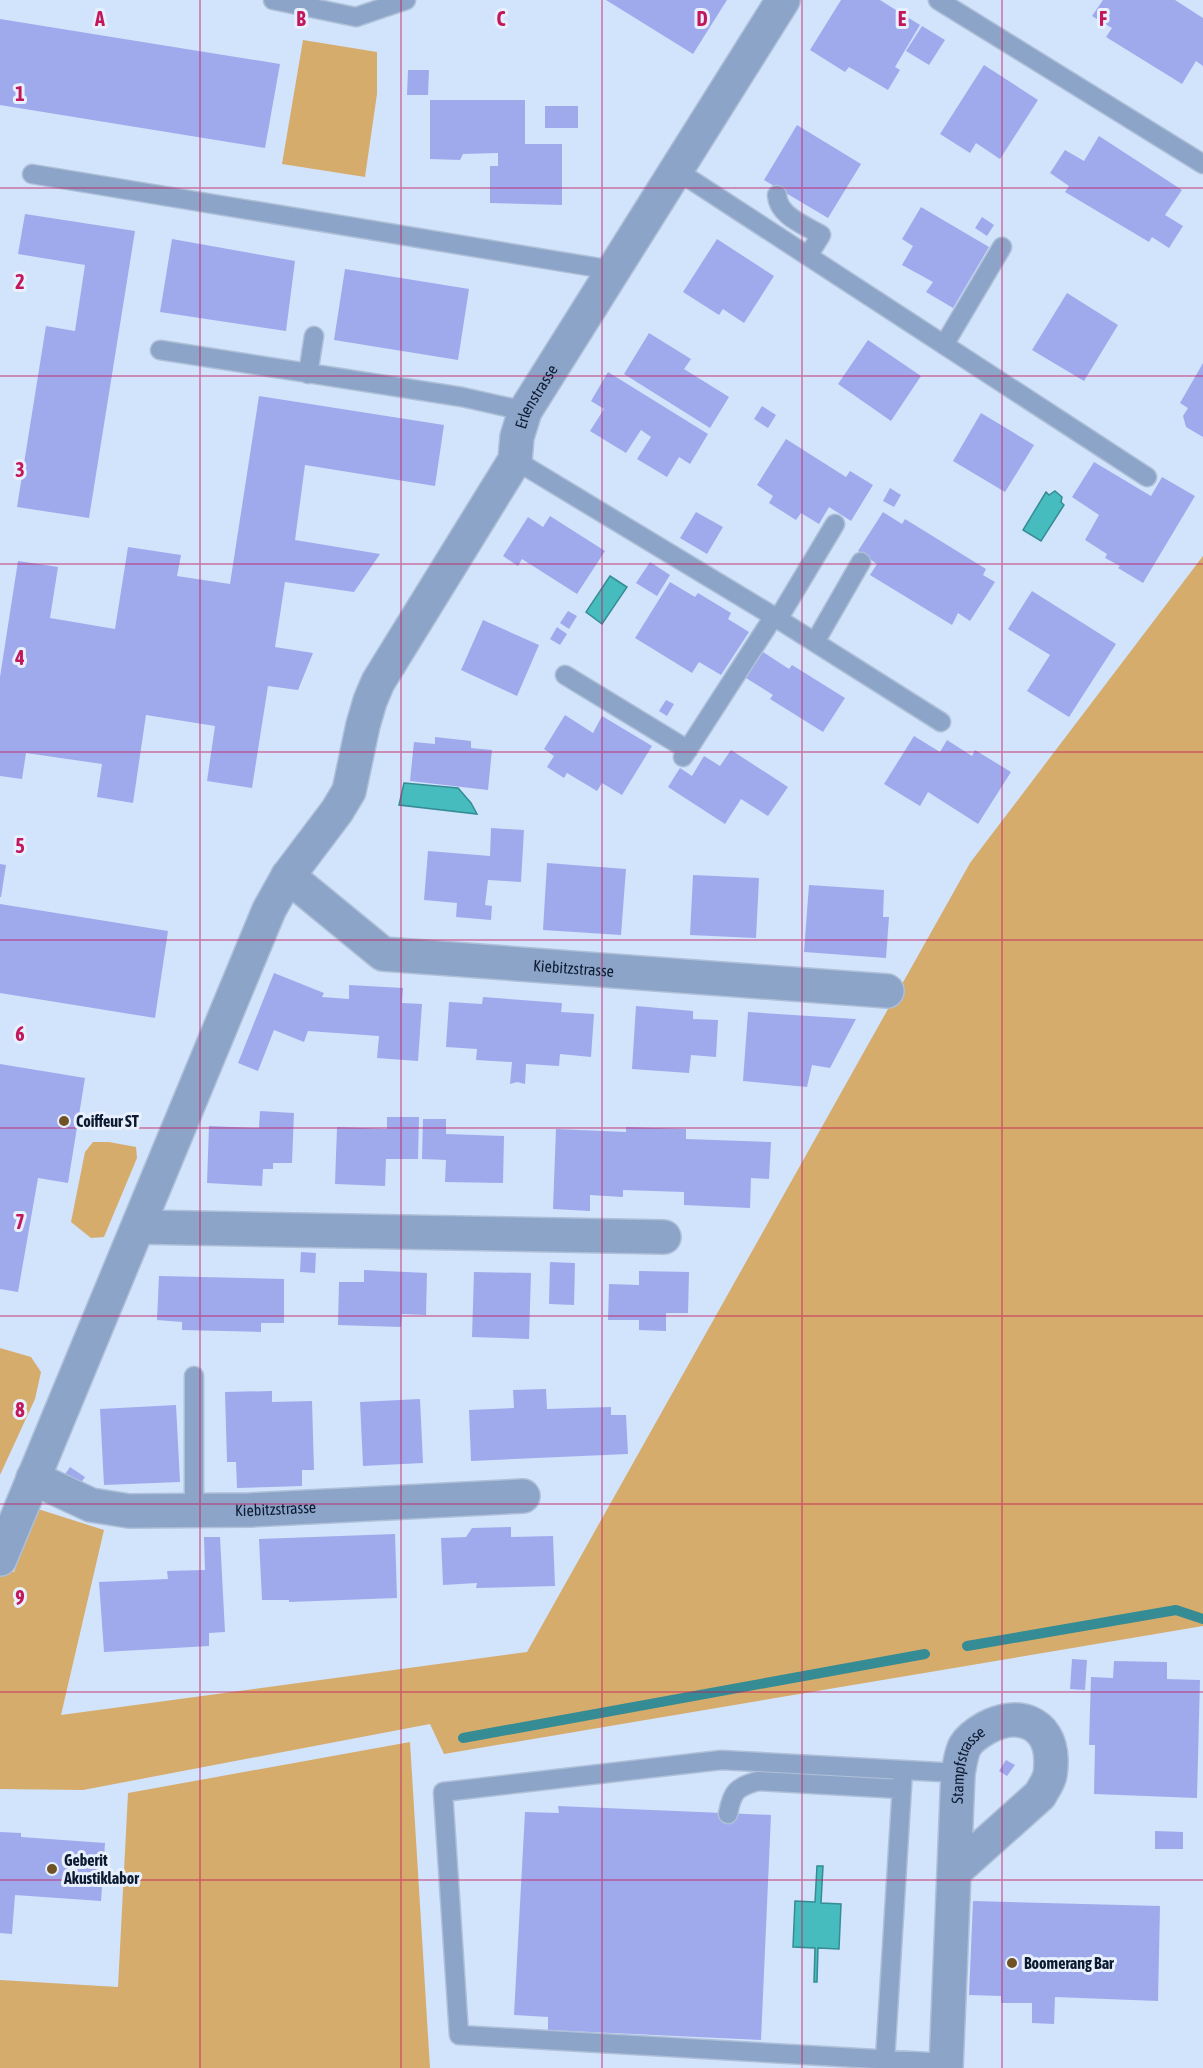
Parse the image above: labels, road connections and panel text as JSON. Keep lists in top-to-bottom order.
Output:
{
  "streets": {
    "street": ["Erlenstrasse", "Kiebitzstrasse", "Stampfstrasse"]
  },
  "crossings": [
    ["Erlenstrasse", "Kiebitzstrasse"]
  ],
  "places": ["Coiffeur ST", "Geberit Akustiklabor", "Boomerang Bar"],
  "grid": {
    "columns": [
      "A",
      "B",
      "C",
      "D",
      "E",
      "F"
    ],
    "rows": [
      "1",
      "2",
      "3",
      "4",
      "5",
      "6",
      "7",
      "8",
      "9"
    ]
  }
}
